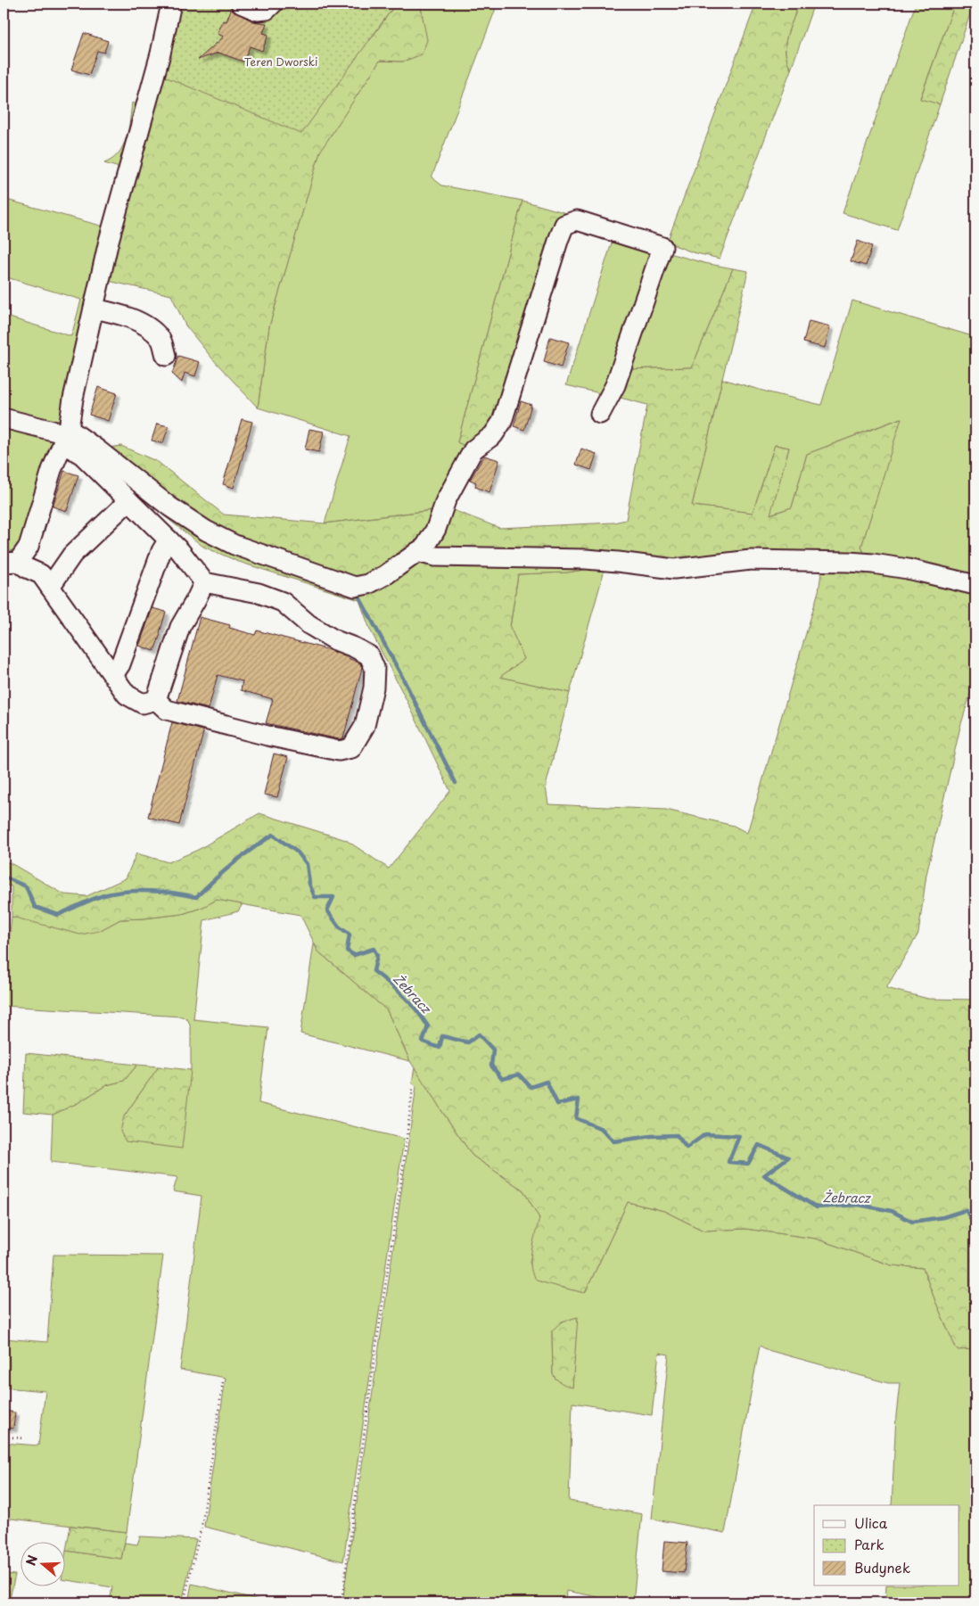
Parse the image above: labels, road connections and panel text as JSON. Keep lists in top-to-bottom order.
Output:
{
  "water": ["Żebracz"],
  "parks": ["Teren Dworski"],
  "legend": ["Ulica", "Park", "Budynek"],
  "north": "left"
}
